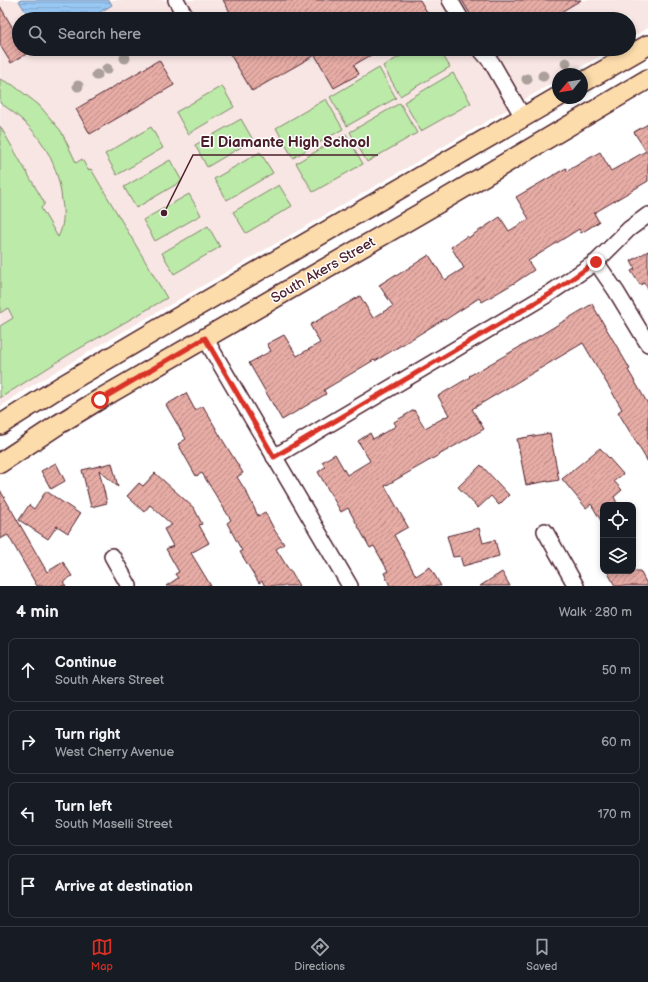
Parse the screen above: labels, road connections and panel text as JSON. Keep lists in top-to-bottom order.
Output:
{
  "streets": {
    "main road": ["South Akers Street"]
  },
  "places": ["El Diamante High School"],
  "north": "bottom left",
  "page": {
    "search": "Search here",
    "heading": ["4 min", "Walk · 280 m"],
    "list": [
      ["Continue", "South Akers Street", "50 m"],
      ["Turn right", "West Cherry Avenue", "60 m"],
      ["Turn left", "South Maselli Street", "170 m"],
      "Arrive at destination"
    ],
    "nav": ["Map", "Directions", "Saved"]
  }
}
